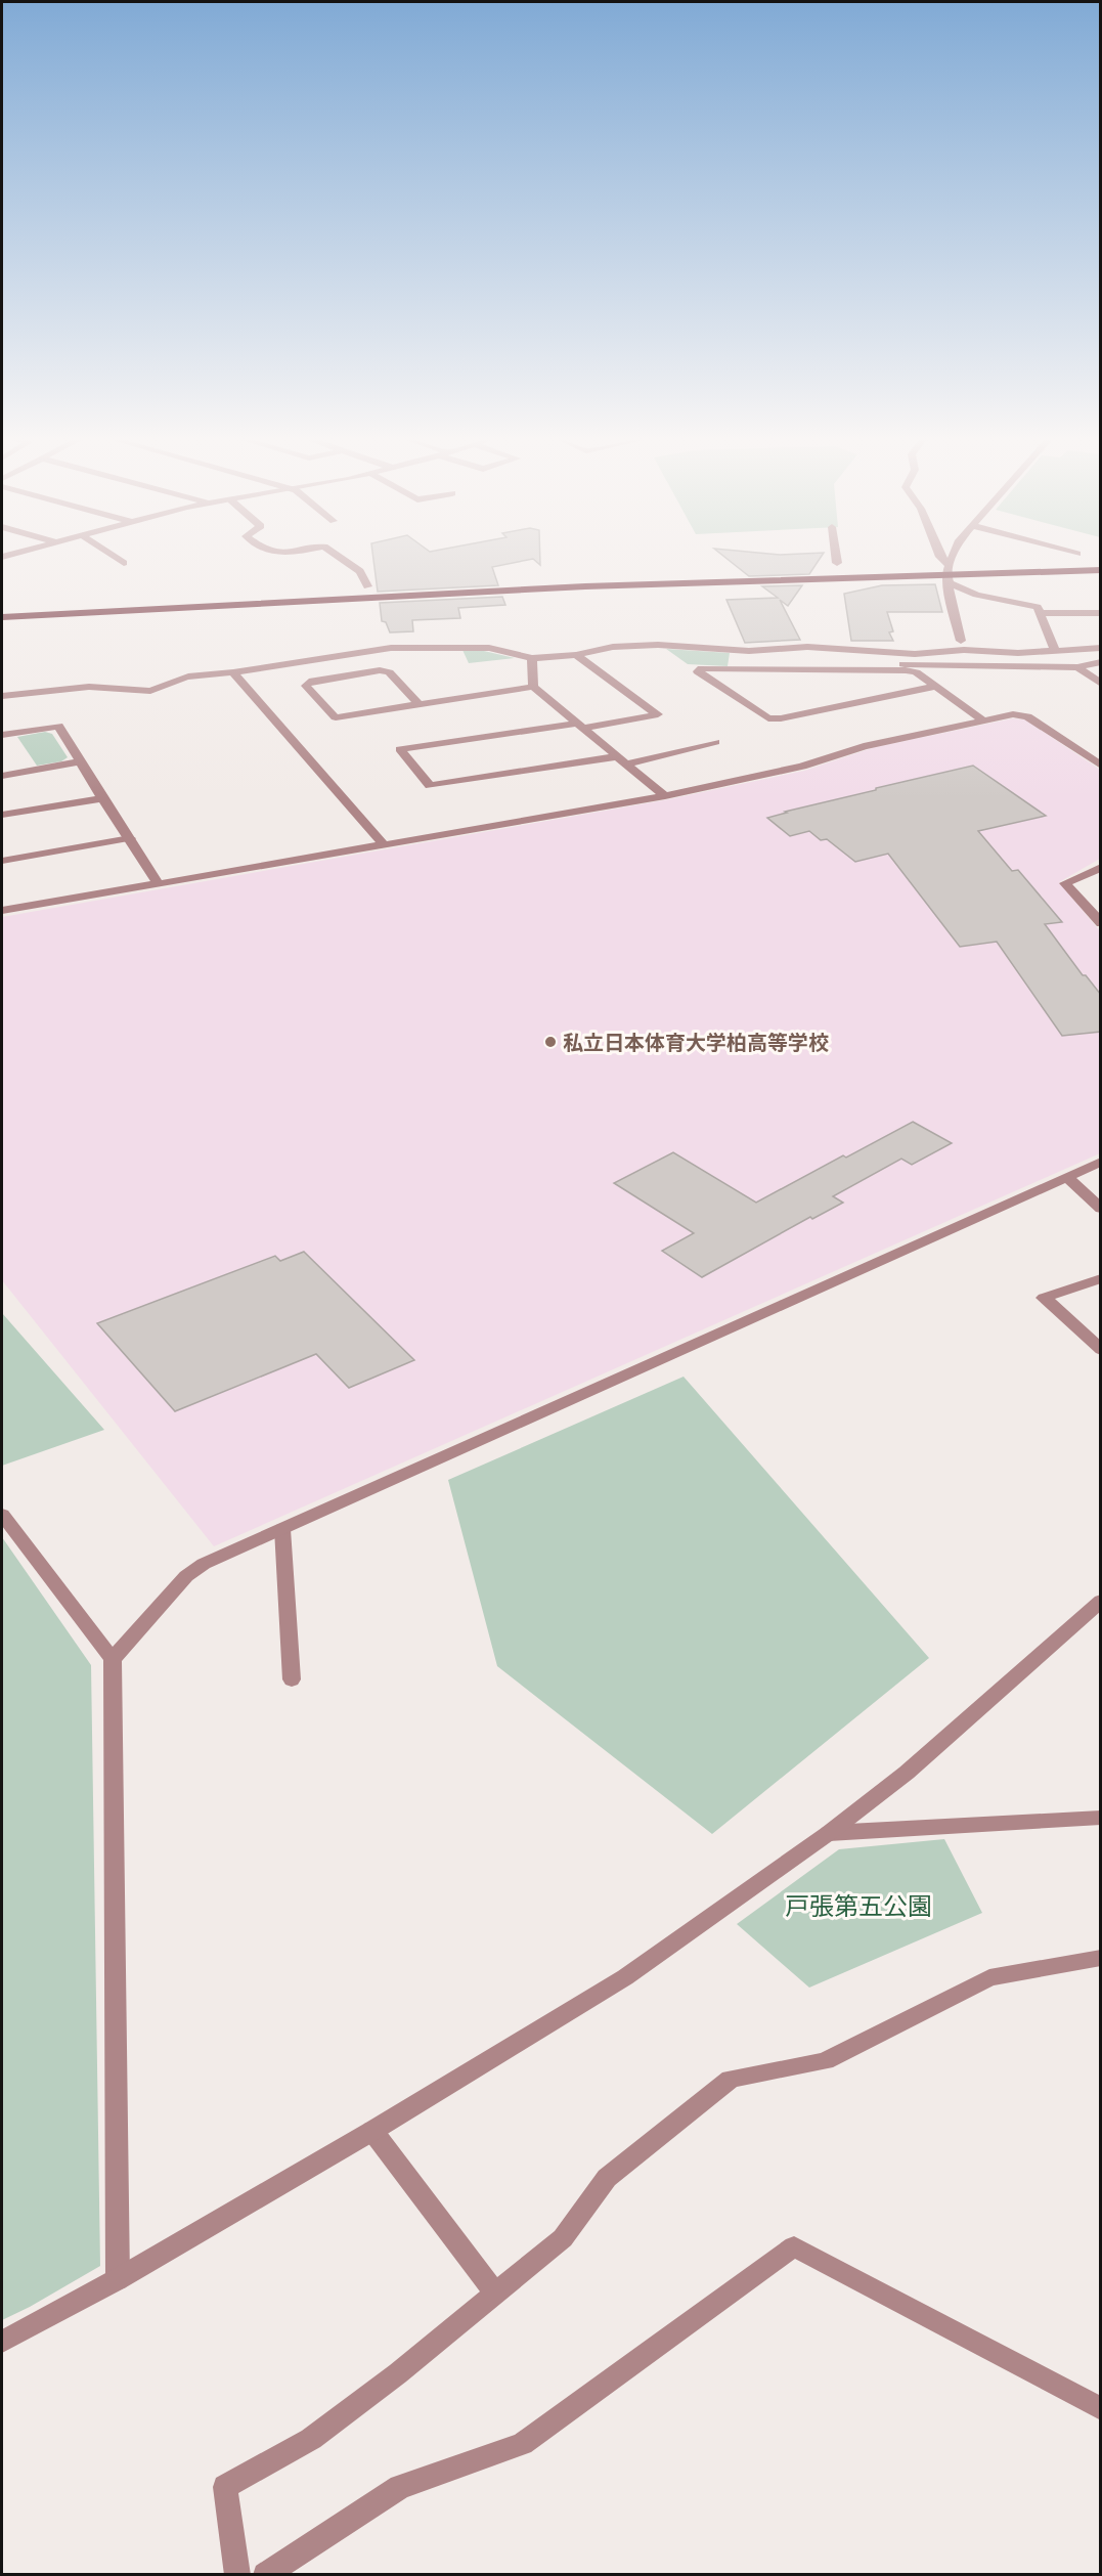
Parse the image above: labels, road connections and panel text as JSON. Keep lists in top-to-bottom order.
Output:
{
  "parks": ["戸張第五公園"],
  "places": ["私立日本体育大学柏高等学校"]
}
